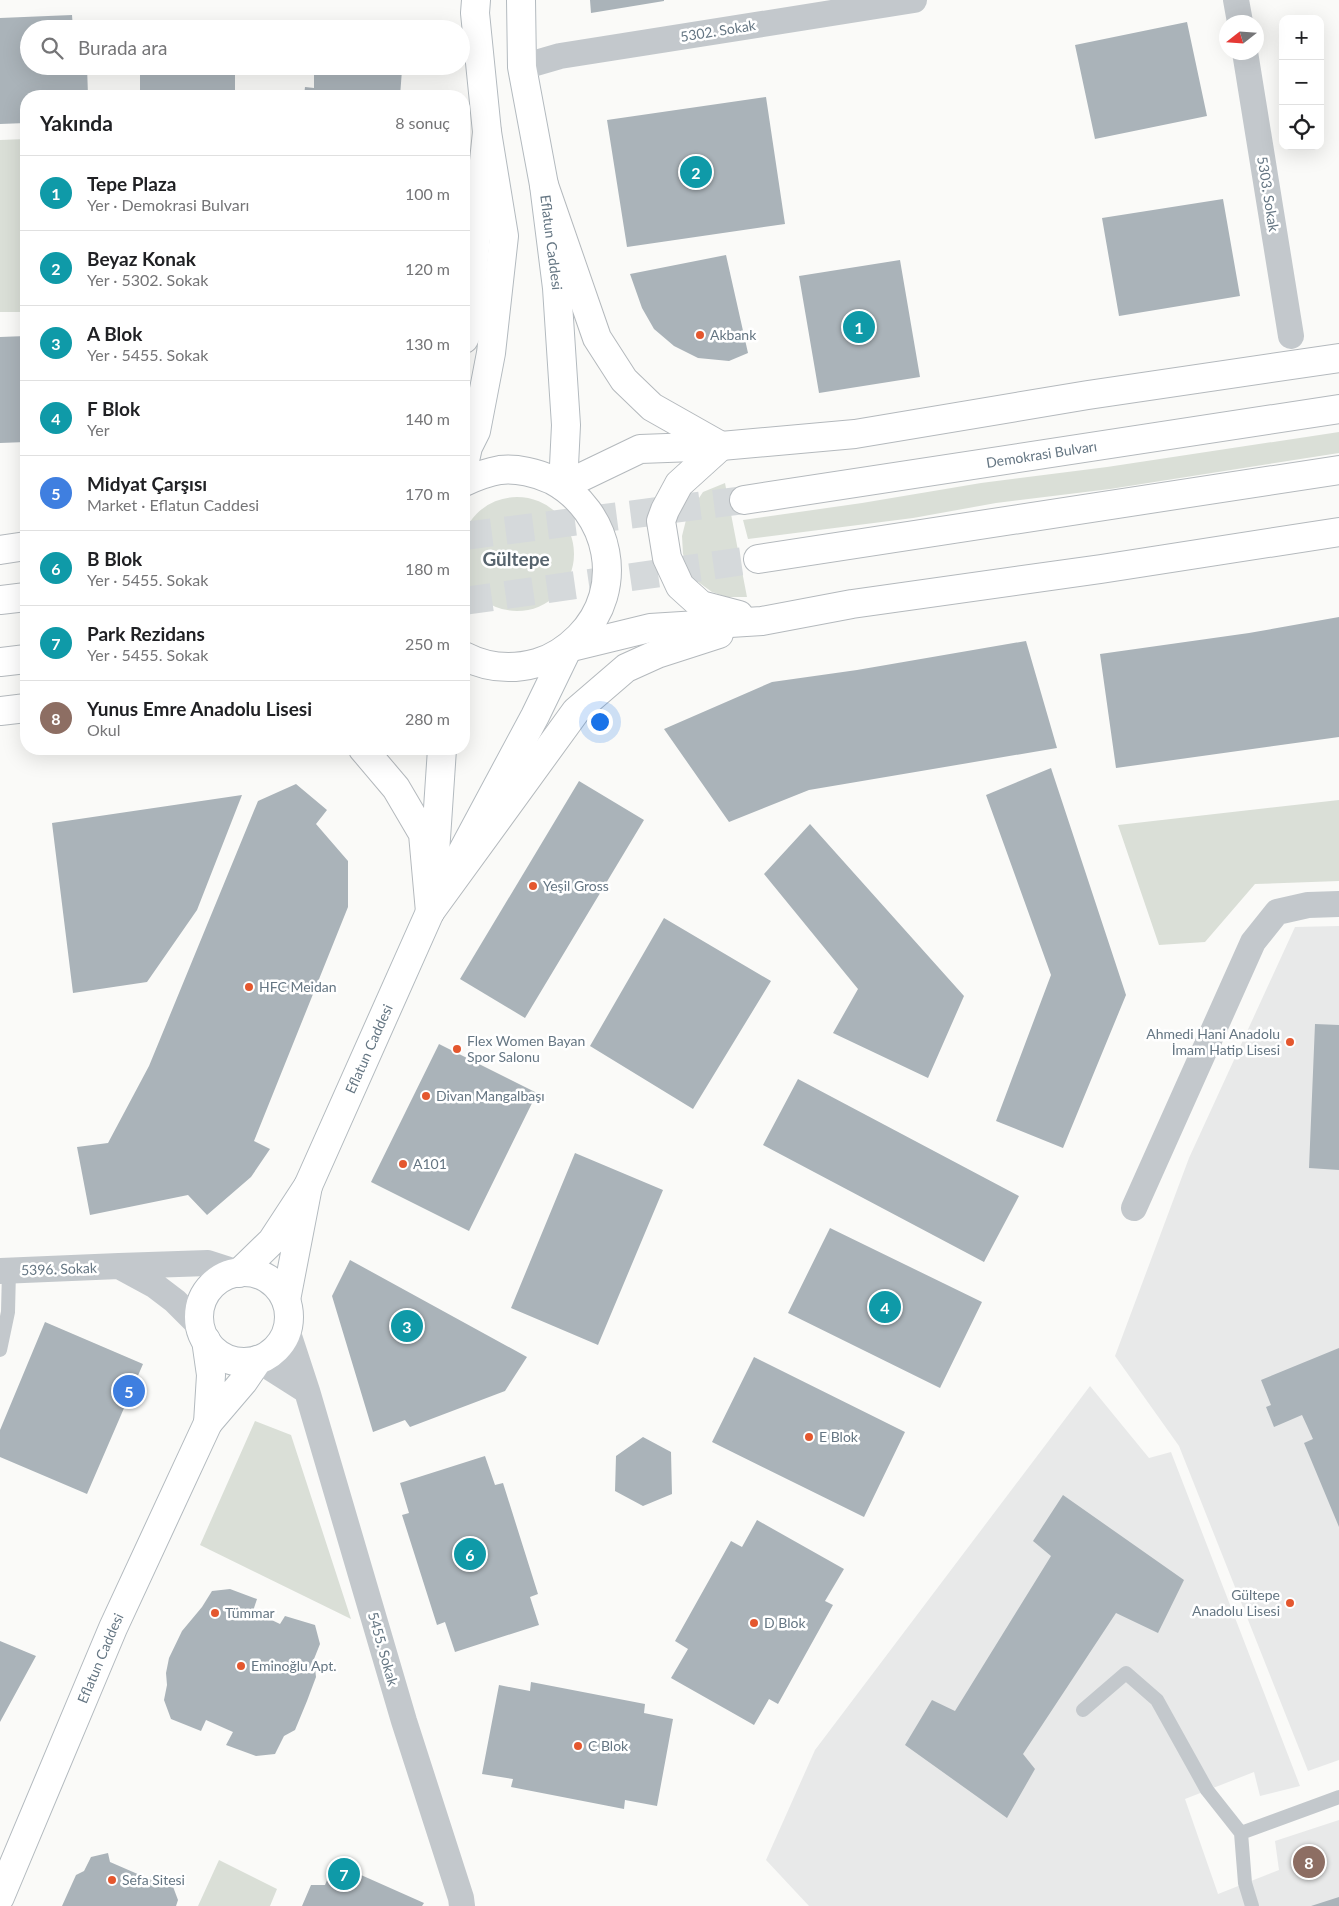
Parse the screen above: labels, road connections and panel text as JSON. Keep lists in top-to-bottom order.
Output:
{
  "streets": {
    "main road": ["Eflatun Caddesi", "Demokrasi Bulvarı"],
    "street": [
      "5302. Sokak",
      "5303. Sokak",
      "5396. Sokak",
      "5455. Sokak"
    ]
  },
  "crossings": [
    ["5302. Sokak", "Eflatun Caddesi"],
    ["5396. Sokak", "5455. Sokak"]
  ],
  "districts": ["Gültepe"],
  "places": [
    "Akbank",
    "Yeşil Gross",
    "HFC Meidan",
    "Ahmedi Hani Anadolu İmam Hatip Lisesi",
    "Flex Women Bayan Spor Salonu",
    "Divan Mangalbaşı",
    "A101",
    "E Blok",
    "Gültepe Anadolu Lisesi",
    "Tümmar",
    "D Blok",
    "Eminoğlu Apt.",
    "C Blok",
    "Sefa Sitesi"
  ],
  "north": "left",
  "page": {
    "map_buttons": ["+", "−"],
    "search": "Burada ara",
    "heading": ["Yakında", "8 sonuç"],
    "pins": [
      "2",
      "1",
      "4",
      "3",
      "5",
      "6",
      "8",
      "7"
    ],
    "list": [
      {
        "mark": "1",
        "name": "Tepe Plaza",
        "note": "Yer · Demokrasi Bulvarı",
        "value": "100 m"
      },
      {
        "mark": "2",
        "name": "Beyaz Konak",
        "note": "Yer · 5302. Sokak",
        "value": "120 m"
      },
      {
        "mark": "3",
        "name": "A Blok",
        "note": "Yer · 5455. Sokak",
        "value": "130 m"
      },
      {
        "mark": "4",
        "name": "F Blok",
        "note": "Yer",
        "value": "140 m"
      },
      {
        "mark": "5",
        "name": "Midyat Çarşısı",
        "note": "Market · Eflatun Caddesi",
        "value": "170 m"
      },
      {
        "mark": "6",
        "name": "B Blok",
        "note": "Yer · 5455. Sokak",
        "value": "180 m"
      },
      {
        "mark": "7",
        "name": "Park Rezidans",
        "note": "Yer · 5455. Sokak",
        "value": "250 m"
      },
      {
        "mark": "8",
        "name": "Yunus Emre Anadolu Lisesi",
        "note": "Okul",
        "value": "280 m"
      }
    ]
  }
}
